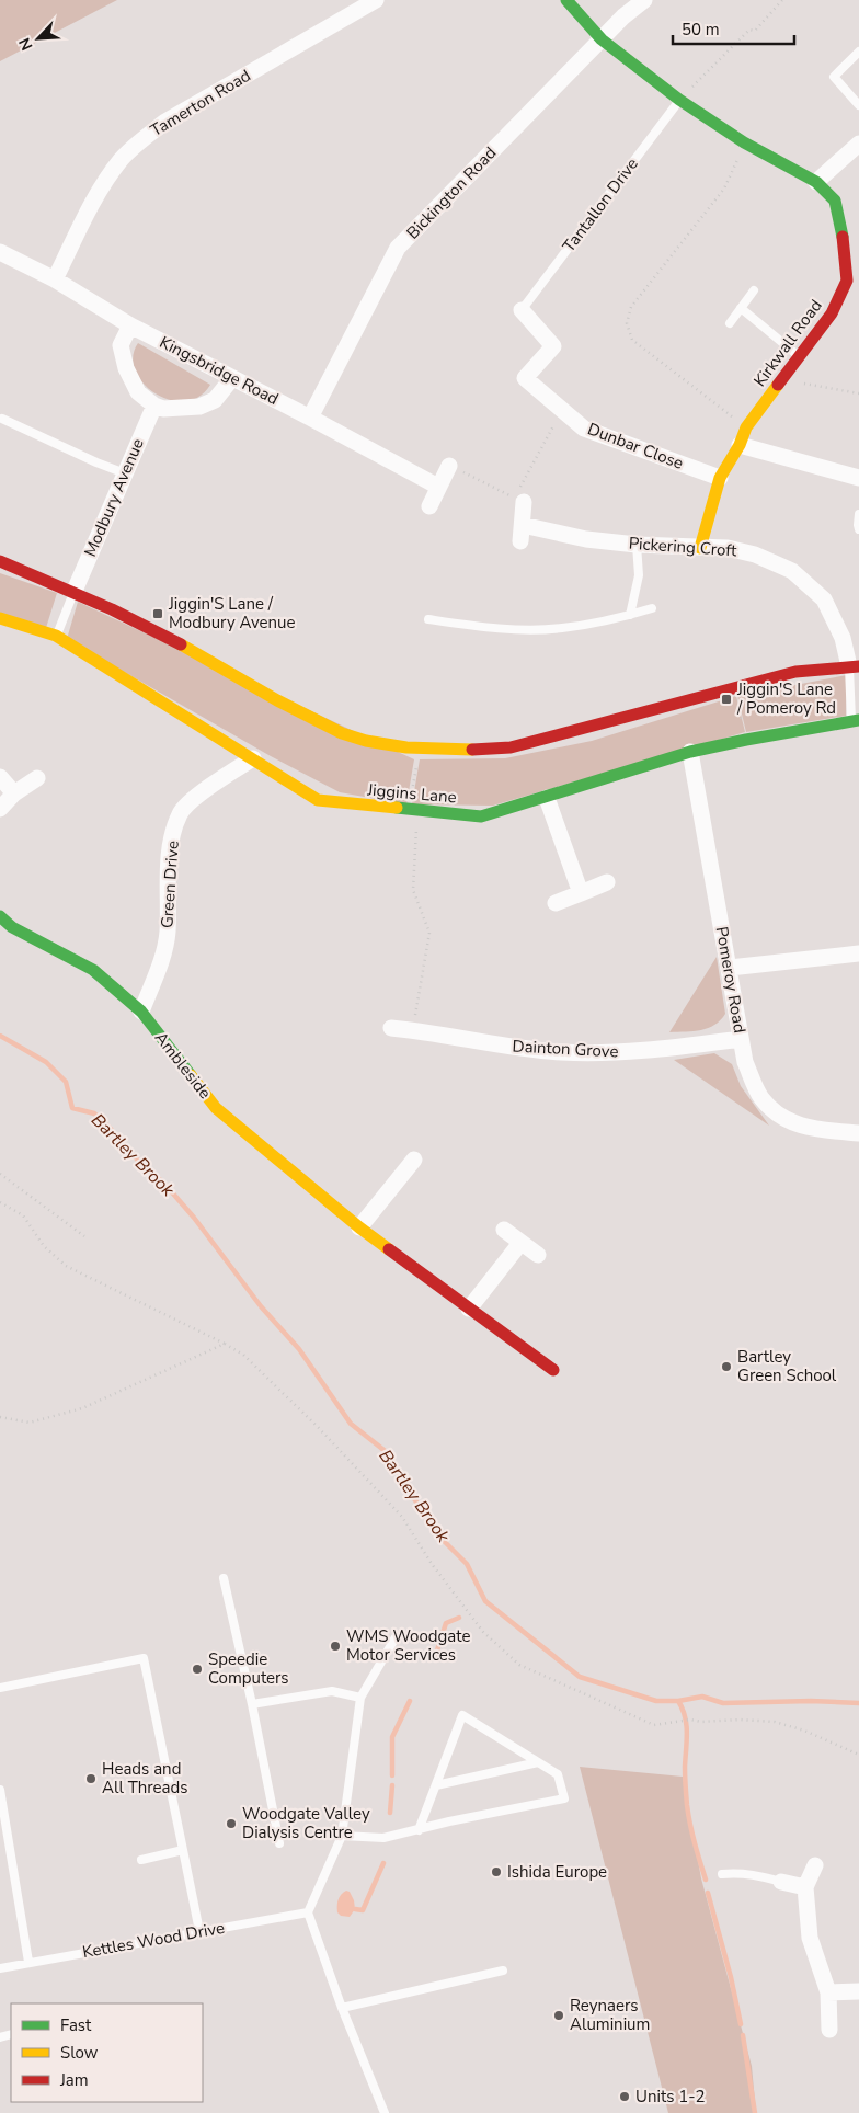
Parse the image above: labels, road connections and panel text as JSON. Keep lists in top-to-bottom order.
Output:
{
  "streets": {
    "street": [
      "Tamerton Road",
      "Bickington Road",
      "Kirkwall Road",
      "Kingsbridge Road",
      "Dunbar Close",
      "Modbury Avenue",
      "Pickering Croft",
      "Jiggins Lane",
      "Green Drive",
      "Pomeroy Road",
      "Dainton Grove",
      "Ambleside"
    ],
    "lane": ["Tantallon Drive", "Kettles Wood Drive"]
  },
  "crossings": [
    ["Tamerton Road", "Kingsbridge Road"],
    ["Bickington Road", "Kirkwall Road"],
    ["Bickington Road", "Kingsbridge Road"],
    ["Tantallon Drive", "Kirkwall Road"],
    ["Tantallon Drive", "Dunbar Close"],
    ["Kirkwall Road", "Dunbar Close"],
    ["Kirkwall Road", "Pickering Croft"],
    ["Jiggins Lane", "Green Drive"],
    ["Jiggins Lane", "Pomeroy Road"],
    ["Green Drive", "Ambleside"],
    ["Pomeroy Road", "Dainton Grove"]
  ],
  "water": ["Bartley Brook"],
  "places": {
    "transit": ["Jiggin'S Lane / Modbury Avenue", "Jiggin'S Lane / Pomeroy Rd"],
    "other": [
      "Bartley Green School",
      "WMS Woodgate Motor Services",
      "Speedie Computers",
      "Heads and All Threads",
      "Woodgate Valley Dialysis Centre",
      "Ishida Europe",
      "Reynaers Aluminium",
      "Units 1-2"
    ]
  },
  "legend": ["Fast", "Slow", "Jam"],
  "scale_bar": "50 m",
  "north": "bottom left"
}
